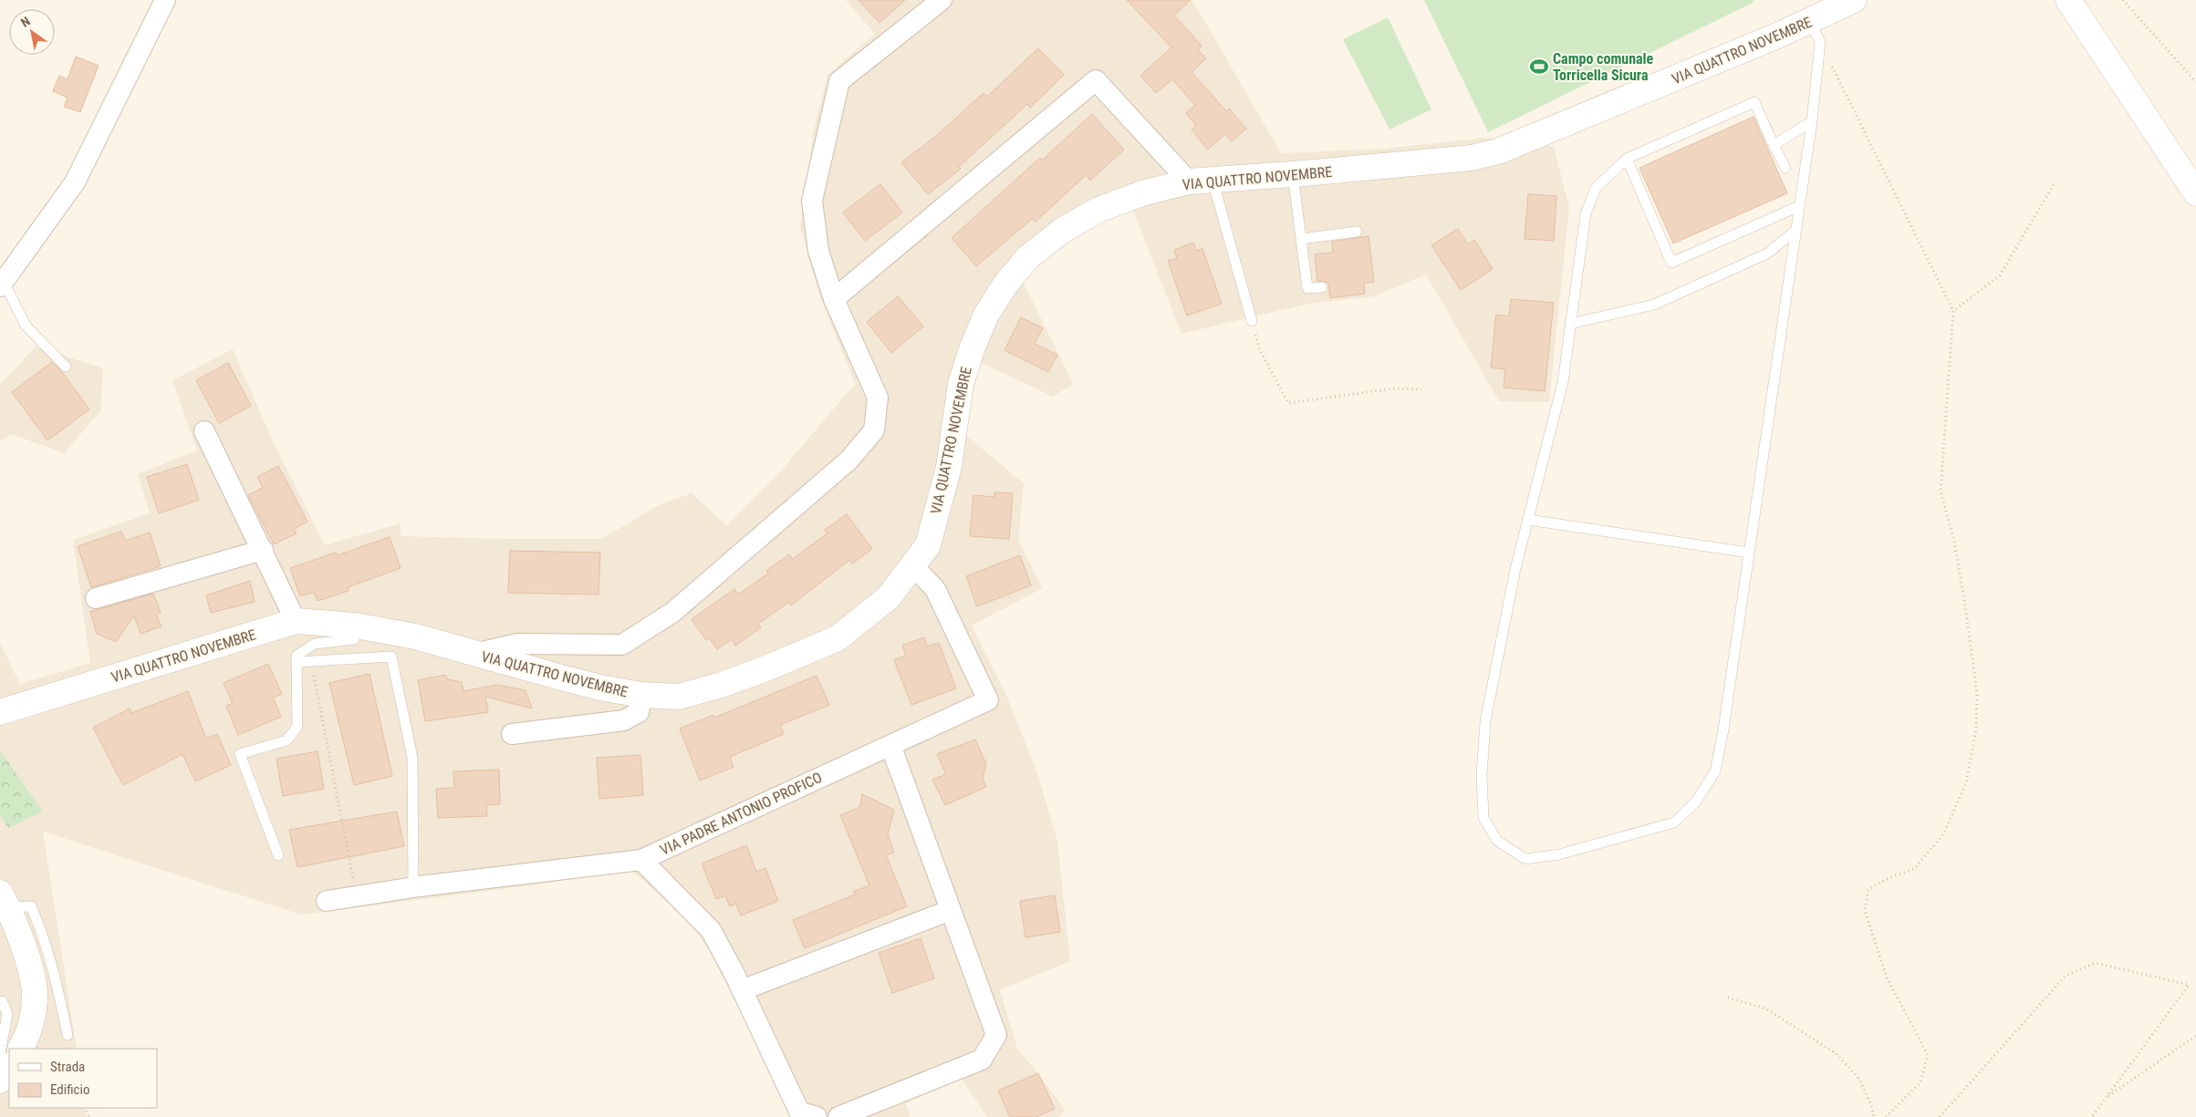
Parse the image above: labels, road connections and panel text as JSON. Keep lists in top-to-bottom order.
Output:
{
  "streets": {
    "main road": ["VIA QUATTRO NOVEMBRE"],
    "street": ["VIA PADRE ANTONIO PROFICO"]
  },
  "crossings": [
    ["VIA QUATTRO NOVEMBRE", "VIA PADRE ANTONIO PROFICO"]
  ],
  "places": {
    "sports": ["Campo comunale Torricella Sicura"]
  },
  "legend": ["Strada", "Edificio"],
  "north": "top left"
}
